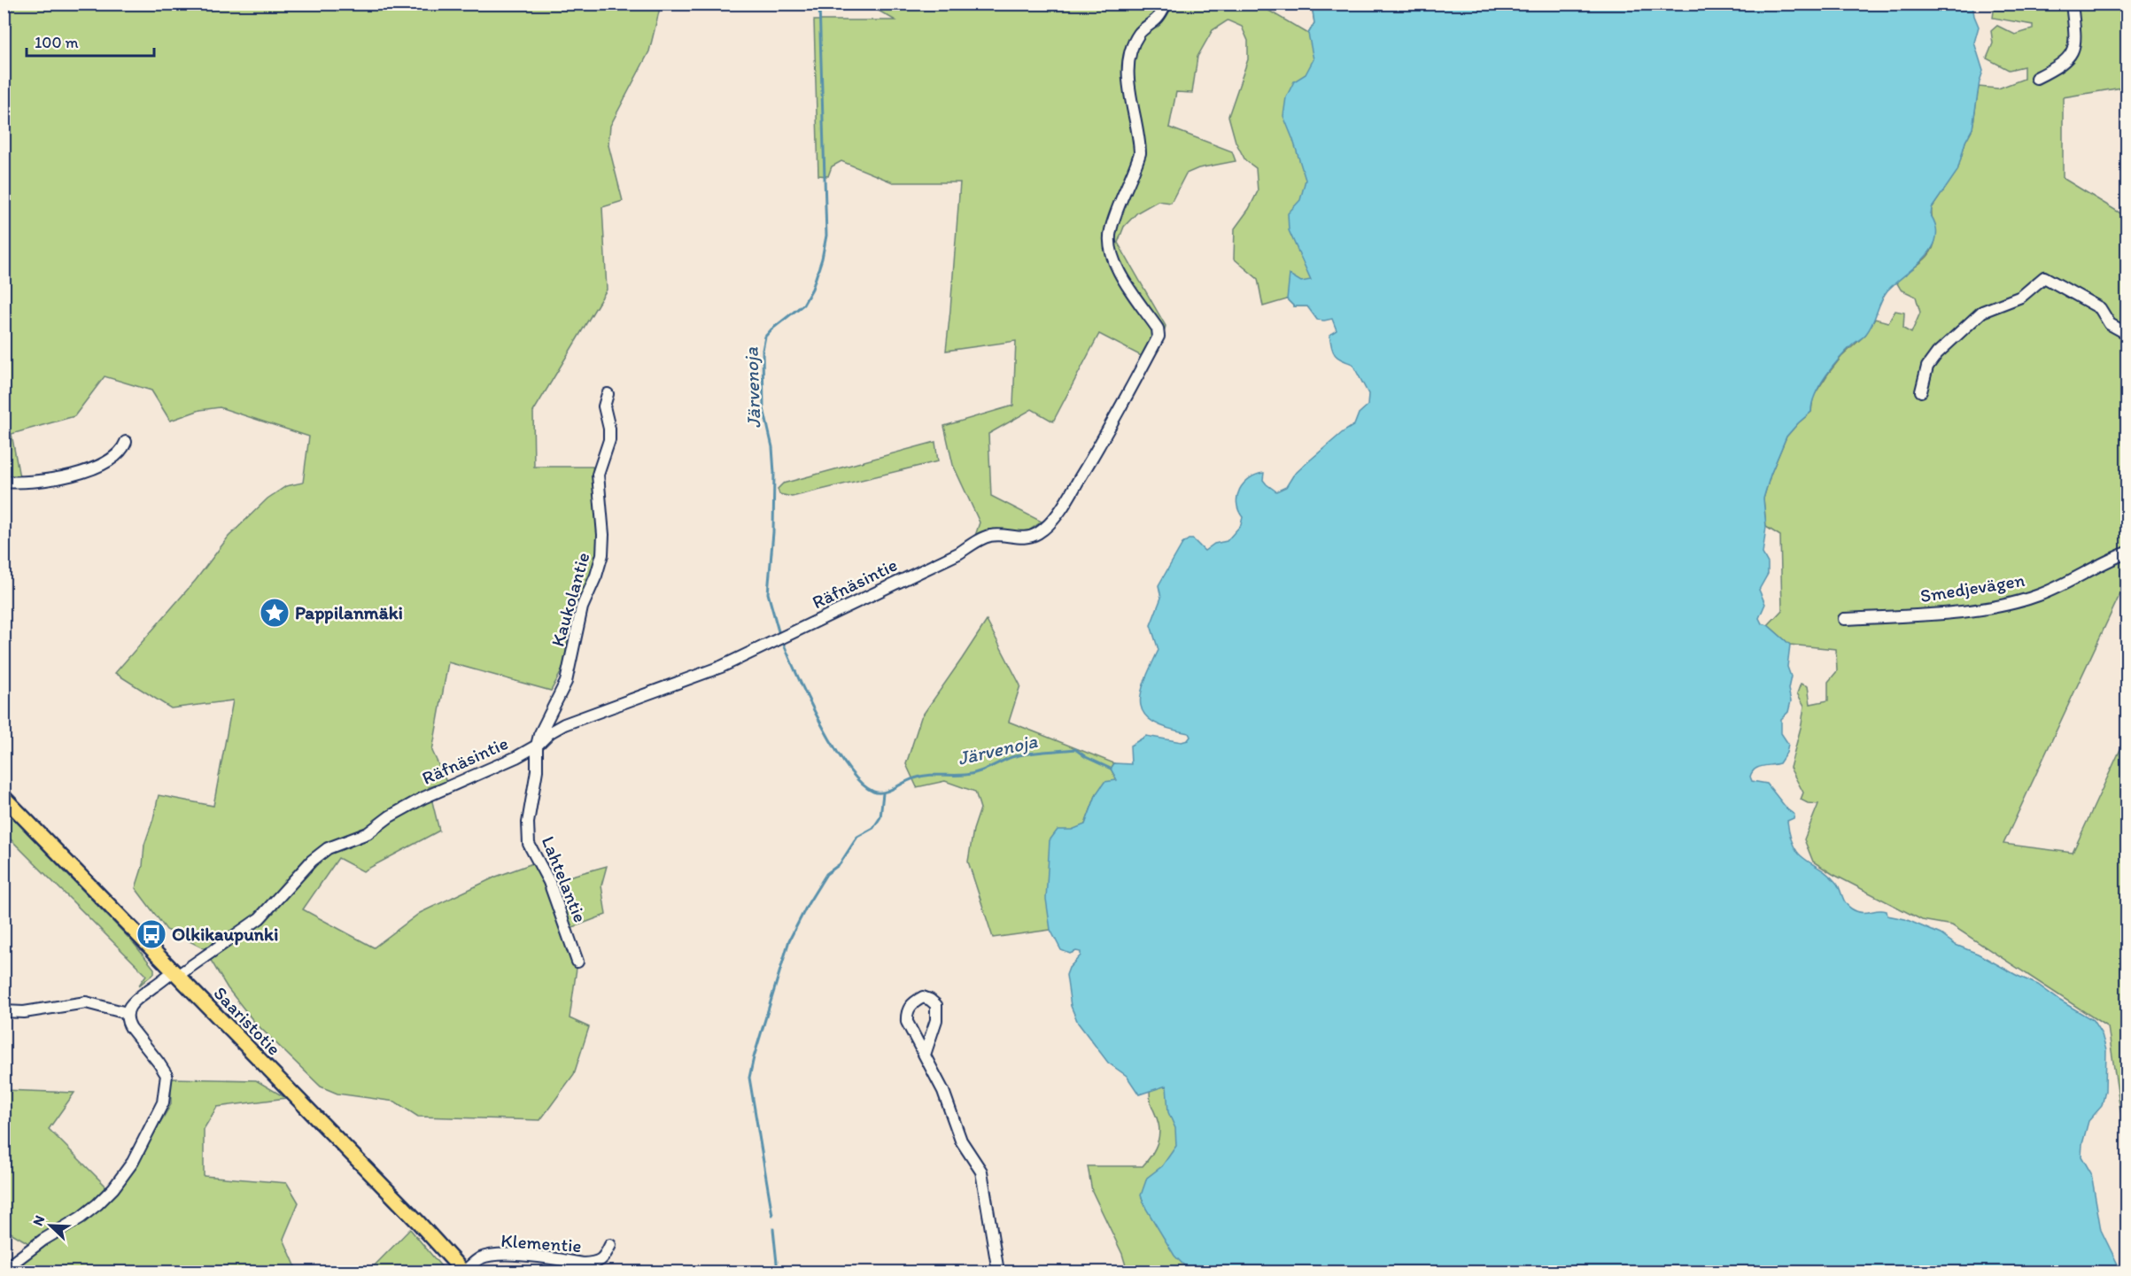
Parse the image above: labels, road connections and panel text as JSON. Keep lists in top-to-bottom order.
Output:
{
  "streets": {
    "main road": ["Saaristotie"],
    "street": [
      "Räfnäsintie",
      "Smedjevägen",
      "Kaukolantie",
      "Lahtelantie",
      "Klementie"
    ]
  },
  "crossings": [
    ["Räfnäsintie", "Kaukolantie"],
    ["Räfnäsintie", "Lahtelantie"],
    ["Räfnäsintie", "Saaristotie"],
    ["Kaukolantie", "Lahtelantie"],
    ["Saaristotie", "Klementie"]
  ],
  "water": ["Järvenoja"],
  "places": {
    "place": ["Pappilanmäki"],
    "bus stop": ["Olkikaupunki"]
  },
  "scale_bar": "100 m",
  "north": "top left"
}
